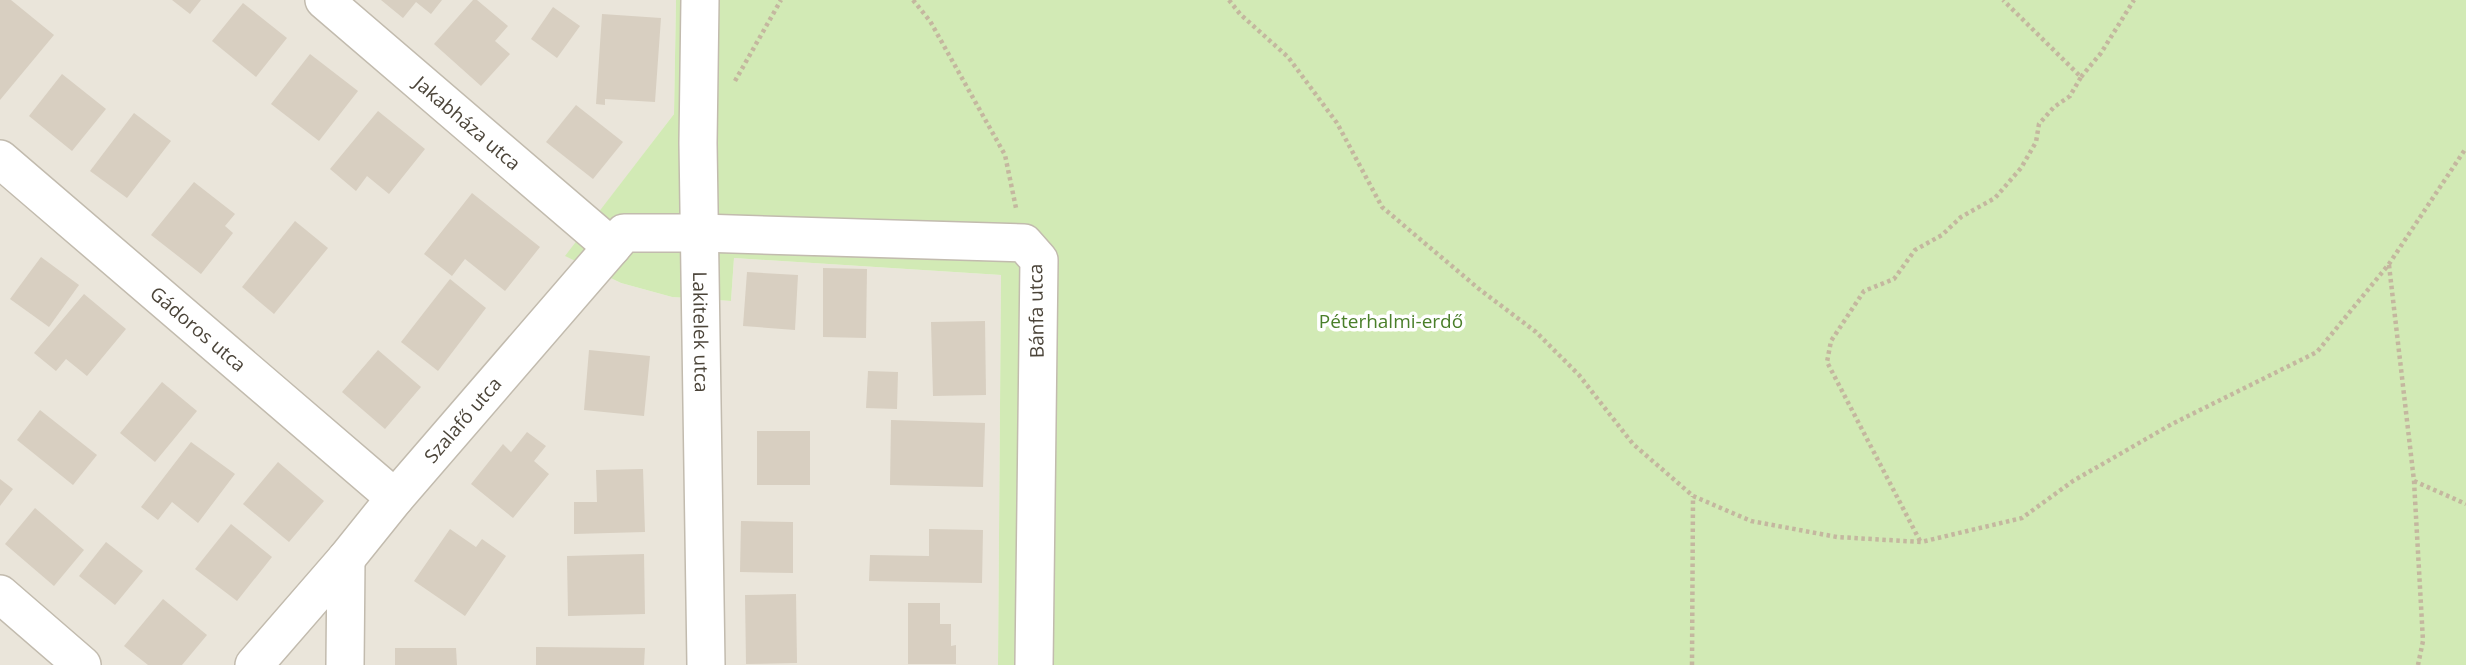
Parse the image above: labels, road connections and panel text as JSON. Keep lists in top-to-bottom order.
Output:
{
  "streets": {
    "street": [
      "Jakabháza utca",
      "Bánfa utca",
      "Gádoros utca",
      "Lakitelek utca",
      "Szalafő utca"
    ]
  },
  "crossings": [
    ["Jakabháza utca", "Szalafő utca"],
    ["Bánfa utca", "Lakitelek utca"],
    ["Bánfa utca", "Szalafő utca"],
    ["Gádoros utca", "Szalafő utca"],
    ["Lakitelek utca", "Szalafő utca"]
  ],
  "parks": ["Péterhalmi-erdő"]
}
